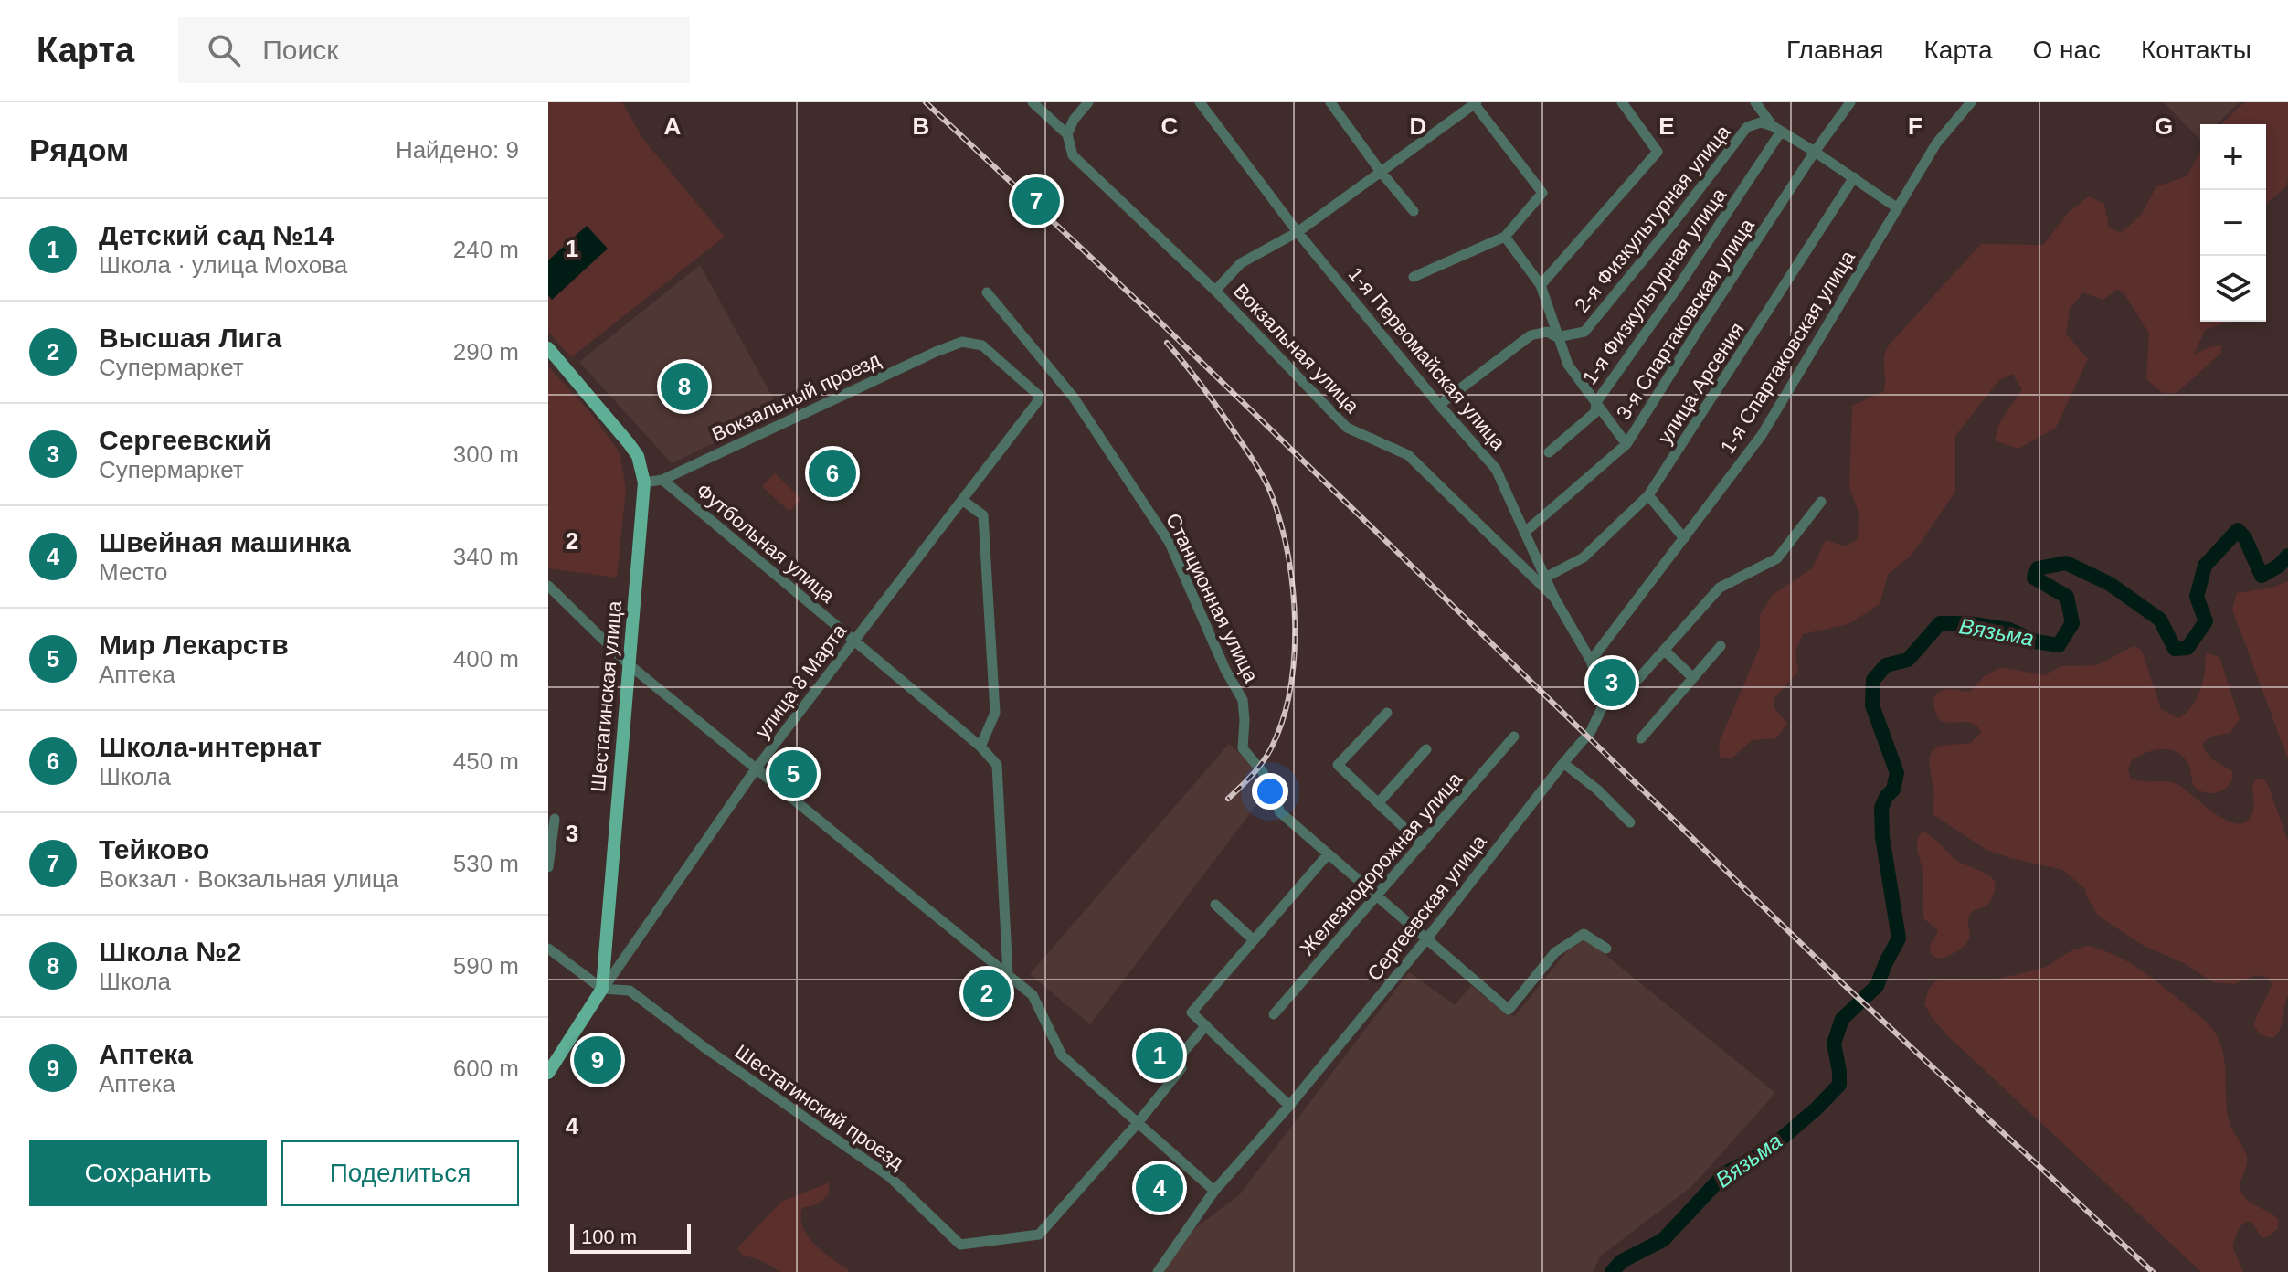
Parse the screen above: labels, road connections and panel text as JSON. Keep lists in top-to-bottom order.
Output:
{
  "streets": {
    "main road": ["Шестагинская улица"],
    "street": [
      "2-я Физкультурная улица",
      "1-я Физкультурная улица",
      "3-я Спартаковская улица",
      "Вокзальная улица",
      "1-я Спартаковская улица",
      "1-я Первомайская улица",
      "улица Арсения",
      "Вокзальный проезд",
      "Футбольная улица",
      "Станционная улица",
      "улица 8 Марта",
      "Железнодорожная улица",
      "Сергеевская улица",
      "Шестагинский проезд"
    ]
  },
  "crossings": [
    ["2-я Физкультурная улица", "1-я Физкультурная улица"],
    ["2-я Физкультурная улица", "1-я Первомайская улица"],
    ["3-я Спартаковская улица", "1-я Первомайская улица"],
    ["Вокзальная улица", "1-я Первомайская улица"],
    ["1-я Спартаковская улица", "1-я Первомайская улица"],
    ["1-я Первомайская улица", "улица Арсения"],
    ["Вокзальный проезд", "Футбольная улица"],
    ["Вокзальный проезд", "улица 8 Марта"],
    ["Вокзальный проезд", "Шестагинская улица"],
    ["Футбольная улица", "улица 8 Марта"],
    ["Станционная улица", "Железнодорожная улица"],
    ["Станционная улица", "Сергеевская улица"],
    ["улица 8 Марта", "Шестагинская улица"],
    ["улица 8 Марта", "Шестагинский проезд"],
    ["Шестагинская улица", "Шестагинский проезд"]
  ],
  "water": ["Вязьма"],
  "scale_bar": "100 m",
  "page": {
    "header": "Карта",
    "search": "Поиск",
    "nav": [
      "Главная",
      "Карта",
      "О нас",
      "Контакты"
    ],
    "heading": ["Рядом", "Найдено: 9"],
    "map_buttons": ["+", "−"],
    "pins": [
      "7",
      "8",
      "6",
      "3",
      "5",
      "2",
      "1",
      "9",
      "4"
    ],
    "list": [
      {
        "mark": "1",
        "name": "Детский сад №14",
        "note": "Школа · улица Мохова",
        "value": "240 m"
      },
      {
        "mark": "2",
        "name": "Высшая Лига",
        "note": "Супермаркет",
        "value": "290 m"
      },
      {
        "mark": "3",
        "name": "Сергеевский",
        "note": "Супермаркет",
        "value": "300 m"
      },
      {
        "mark": "4",
        "name": "Швейная машинка",
        "note": "Место",
        "value": "340 m"
      },
      {
        "mark": "5",
        "name": "Мир Лекарств",
        "note": "Аптека",
        "value": "400 m"
      },
      {
        "mark": "6",
        "name": "Школа-интернат",
        "note": "Школа",
        "value": "450 m"
      },
      {
        "mark": "7",
        "name": "Тейково",
        "note": "Вокзал · Вокзальная улица",
        "value": "530 m"
      },
      {
        "mark": "8",
        "name": "Школа №2",
        "note": "Школа",
        "value": "590 m"
      },
      {
        "mark": "9",
        "name": "Аптека",
        "note": "Аптека",
        "value": "600 m"
      }
    ],
    "buttons": ["Сохранить", "Поделиться"],
    "scale": "100 m"
  },
  "grid": {
    "columns": [
      "A",
      "B",
      "C",
      "D",
      "E",
      "F",
      "G"
    ],
    "rows": [
      "1",
      "2",
      "3",
      "4"
    ]
  }
}
